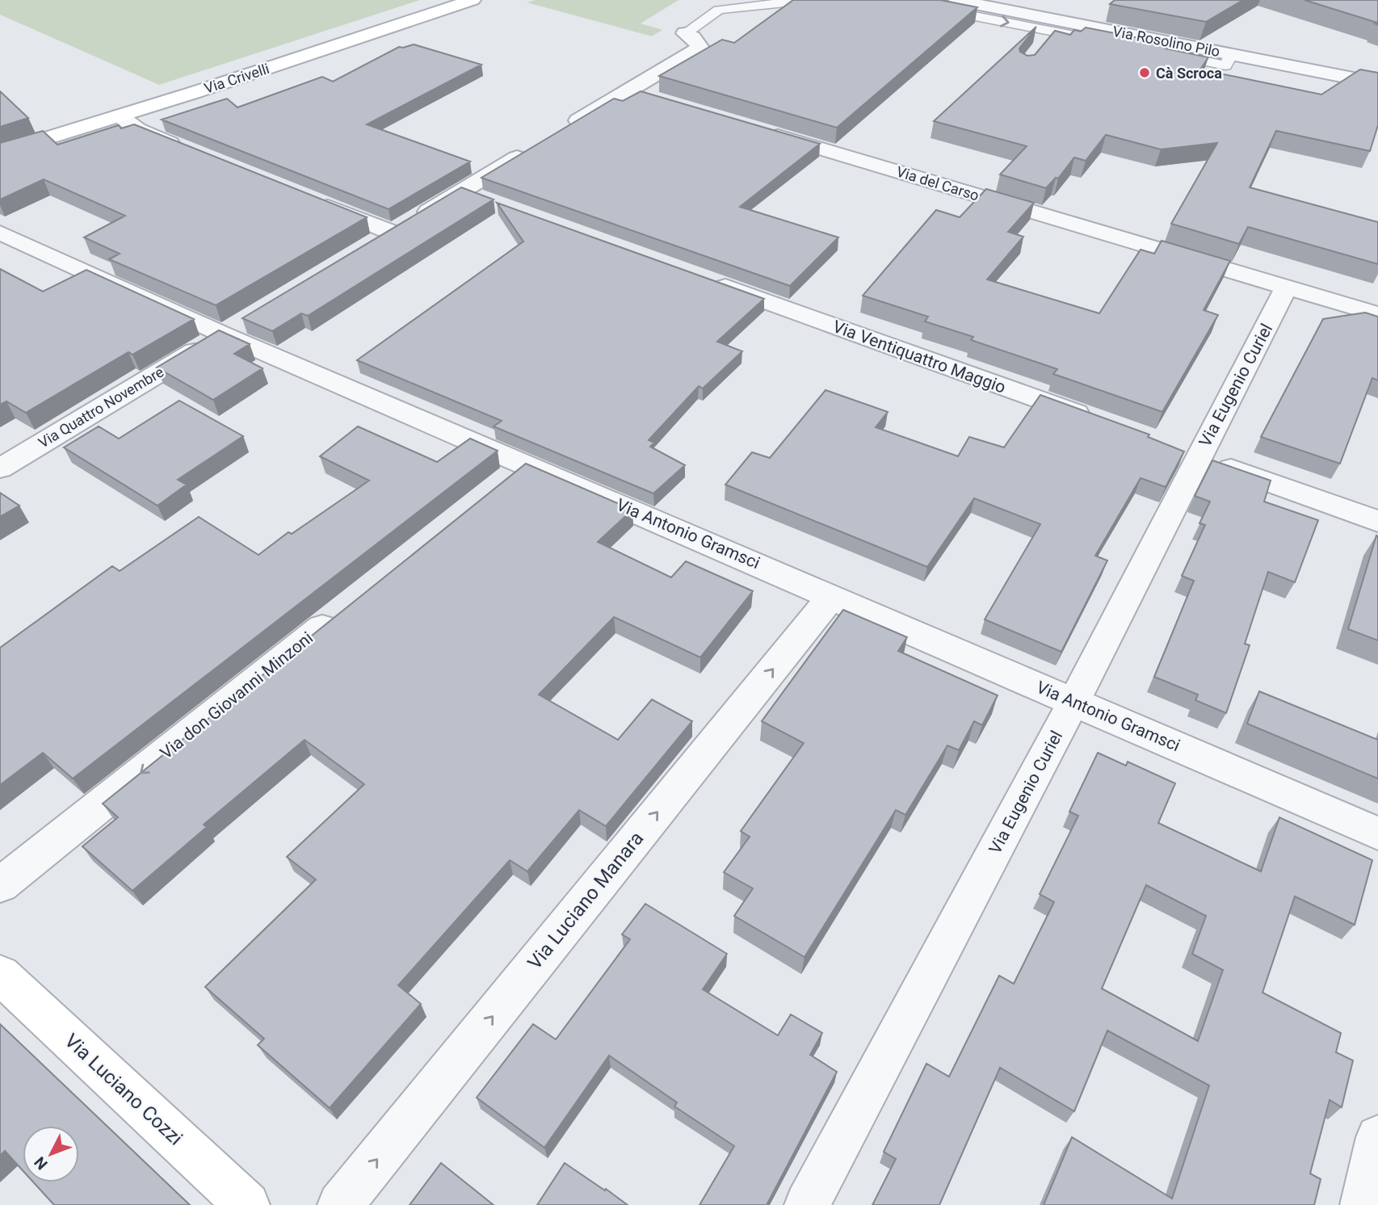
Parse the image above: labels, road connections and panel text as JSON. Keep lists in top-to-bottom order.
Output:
{
  "streets": {
    "street": [
      "Via Rosolino Pilo",
      "Via Crivelli",
      "Via del Carso",
      "Via Ventiquattro Maggio",
      "Via Eugenio Curiel",
      "Via Quattro Novembre",
      "Via Antonio Gramsci",
      "Via don Giovanni Minzoni",
      "Via Luciano Manara",
      "Via Luciano Cozzi"
    ]
  },
  "crossings": [
    ["Via del Carso", "Via Eugenio Curiel"],
    ["Via Eugenio Curiel", "Via Antonio Gramsci"],
    ["Via Quattro Novembre", "Via Antonio Gramsci"],
    ["Via Antonio Gramsci", "Via Luciano Manara"]
  ],
  "one_way": ["Via don Giovanni Minzoni", "Via Luciano Manara"],
  "places": ["Cà Scroca"],
  "north": "bottom left"
}
